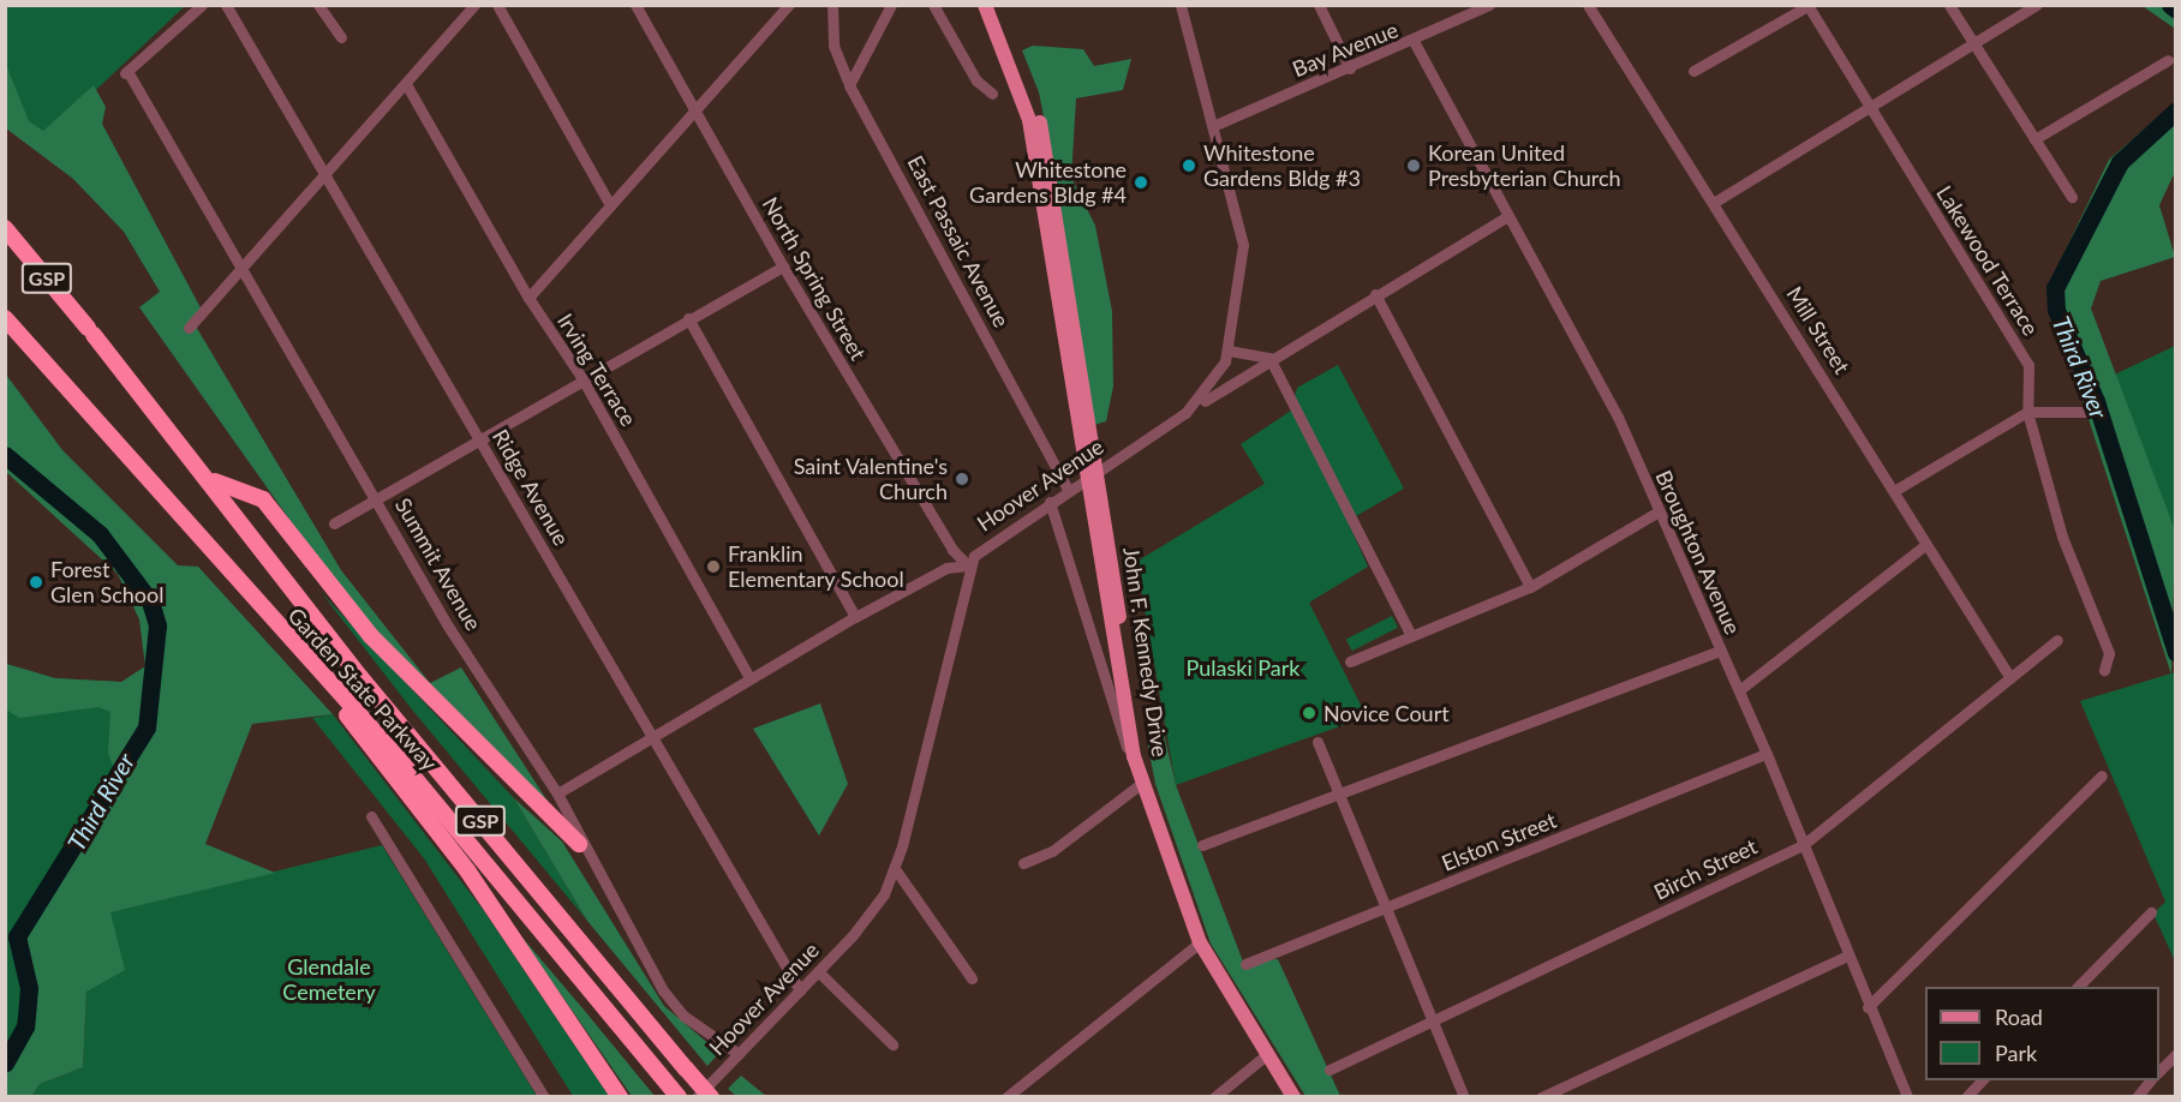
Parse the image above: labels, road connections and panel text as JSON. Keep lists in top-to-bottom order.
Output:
{
  "streets": {
    "highway": ["GSP", "Garden State Parkway"],
    "main road": ["John F. Kennedy Drive"],
    "street": [
      "Bay Avenue",
      "East Passaic Avenue",
      "Lakewood Terrace",
      "North Spring Street",
      "Mill Street",
      "Irving Terrace",
      "Hoover Avenue",
      "Ridge Avenue",
      "Broughton Avenue",
      "Summit Avenue",
      "Elston Street",
      "Birch Street"
    ]
  },
  "crossings": [
    ["Bay Avenue", "Hoover Avenue"],
    ["Bay Avenue", "Broughton Avenue"],
    ["East Passaic Avenue", "Hoover Avenue"],
    ["North Spring Street", "Hoover Avenue"],
    ["Mill Street", "Birch Street"],
    ["Hoover Avenue", "Ridge Avenue"],
    ["Hoover Avenue", "Summit Avenue"],
    ["Hoover Avenue", "John F. Kennedy Drive"],
    ["Broughton Avenue", "Elston Street"],
    ["Broughton Avenue", "Birch Street"]
  ],
  "water": ["Third River"],
  "parks": ["Pulaski Park", "Glendale Cemetery"],
  "places": [
    "Whitestone Gardens Bldg #3",
    "Korean United Presbyterian Church",
    "Whitestone Gardens Bldg #4",
    "Saint Valentine's Church",
    "Franklin Elementary School",
    "Forest Glen School",
    "Novice Court"
  ],
  "legend": ["Road", "Park"]
}
